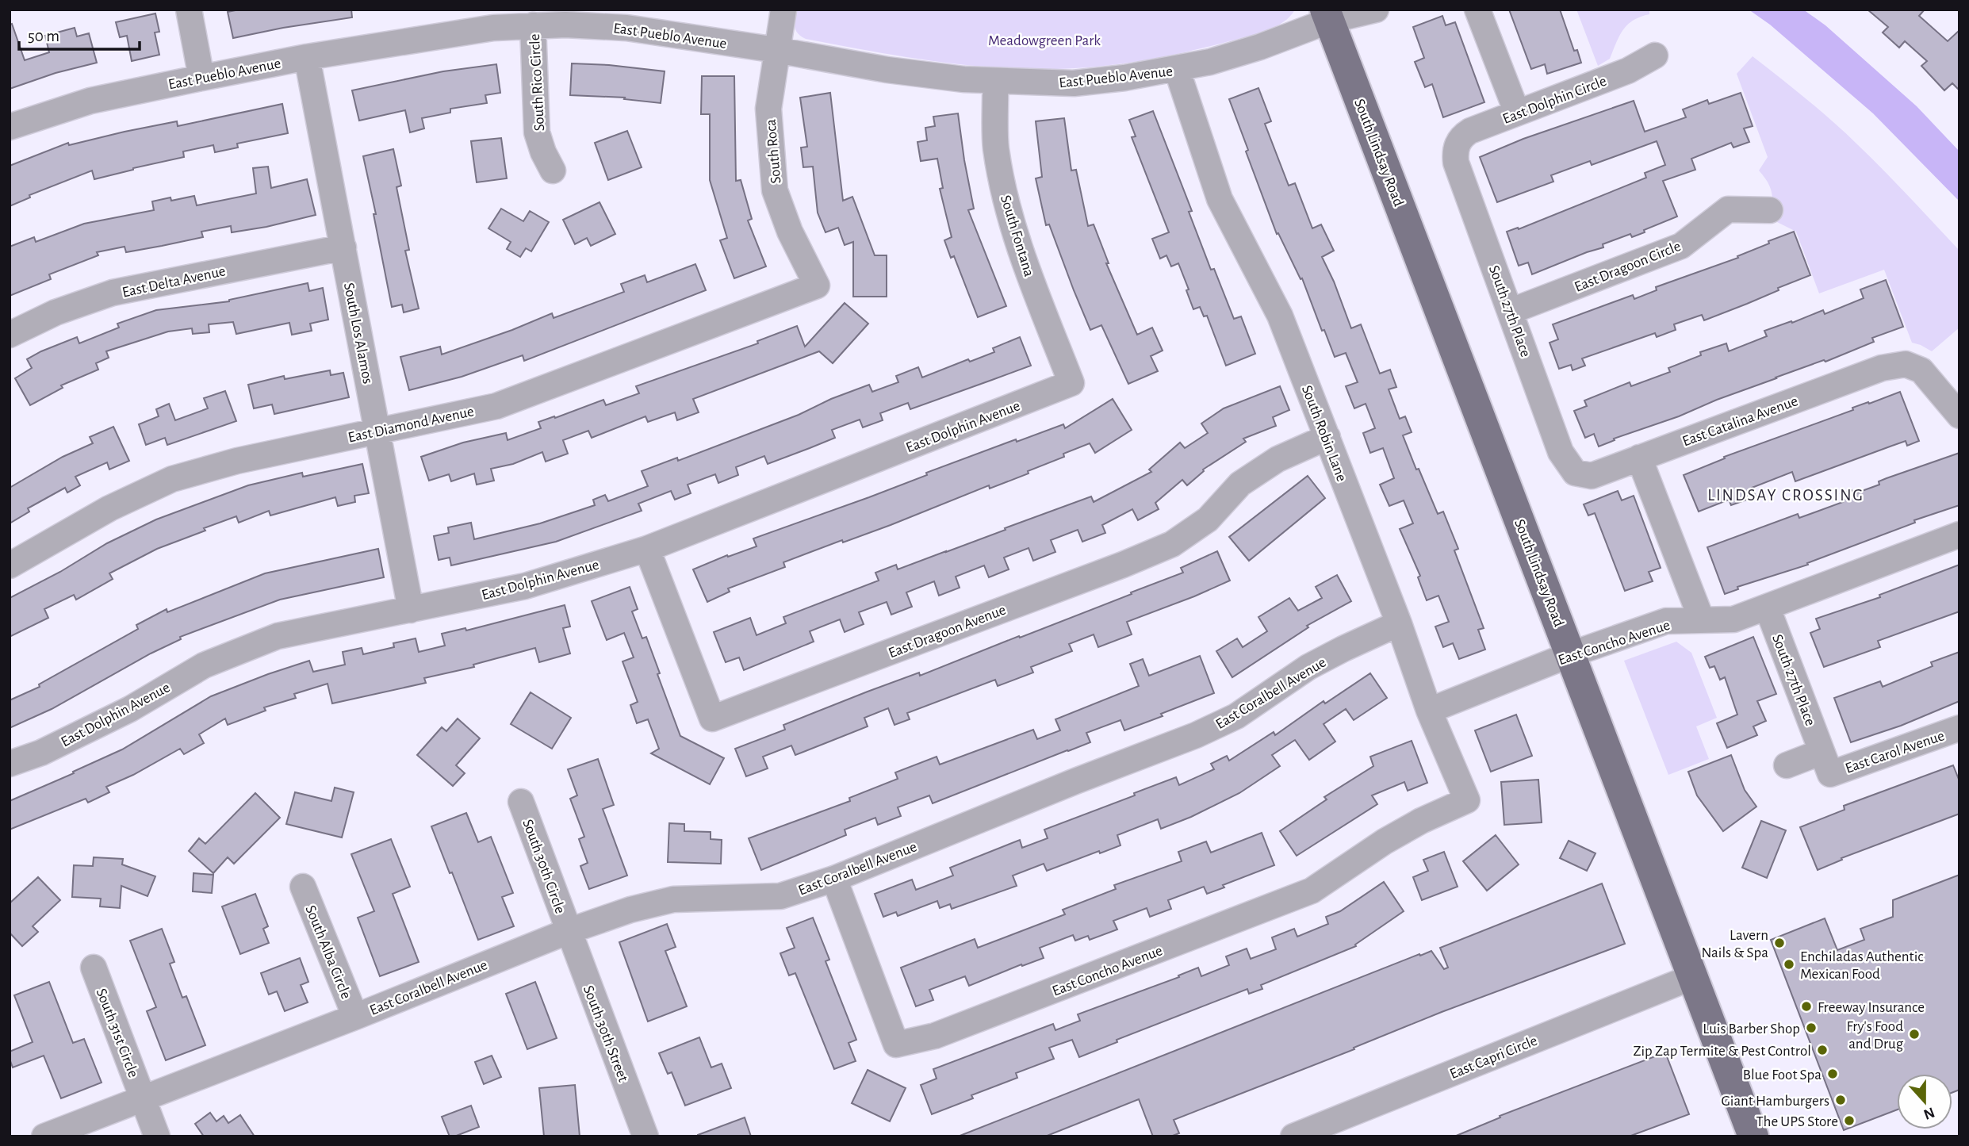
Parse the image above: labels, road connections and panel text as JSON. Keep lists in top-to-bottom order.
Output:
{
  "streets": {
    "main road": ["South Lindsay Road"],
    "street": [
      "East Pueblo Avenue",
      "South Rico Circle",
      "East Dolphin Circle",
      "South Roca",
      "South Fontana",
      "East Dragoon Circle",
      "East Delta Avenue",
      "South 27th Place",
      "South Los Alamos",
      "East Catalina Avenue",
      "East Diamond Avenue",
      "East Dolphin Avenue",
      "South Robin Lane",
      "East Dragoon Avenue",
      "East Concho Avenue",
      "East Coralbell Avenue",
      "East Carol Avenue",
      "South 30th Circle",
      "South Alba Circle",
      "South 31st Circle",
      "South 30th Street",
      "East Capri Circle"
    ]
  },
  "crossings": [
    ["East Pueblo Avenue", "South Rico Circle"],
    ["East Pueblo Avenue", "South Roca"],
    ["East Pueblo Avenue", "South Lindsay Road"],
    ["East Pueblo Avenue", "South Fontana"],
    ["East Pueblo Avenue", "South Los Alamos"],
    ["East Pueblo Avenue", "South Robin Lane"],
    ["East Dolphin Circle", "South 27th Place"],
    ["South Roca", "East Diamond Avenue"],
    ["South Lindsay Road", "East Concho Avenue"],
    ["South Lindsay Road", "East Capri Circle"],
    ["South Fontana", "East Dolphin Avenue"],
    ["East Dragoon Circle", "South 27th Place"],
    ["East Delta Avenue", "South Los Alamos"],
    ["South 27th Place", "East Catalina Avenue"],
    ["South 27th Place", "East Concho Avenue"],
    ["South 27th Place", "East Carol Avenue"],
    ["South Los Alamos", "East Diamond Avenue"],
    ["South Los Alamos", "East Dolphin Avenue"],
    ["East Dolphin Avenue", "East Dragoon Avenue"],
    ["South Robin Lane", "East Dragoon Avenue"],
    ["South Robin Lane", "East Concho Avenue"],
    ["South Robin Lane", "East Coralbell Avenue"],
    ["East Concho Avenue", "East Coralbell Avenue"],
    ["East Coralbell Avenue", "South 30th Circle"],
    ["East Coralbell Avenue", "South Alba Circle"],
    ["East Coralbell Avenue", "South 31st Circle"],
    ["East Coralbell Avenue", "South 30th Street"],
    ["South 30th Circle", "South 30th Street"]
  ],
  "districts": ["LINDSAY CROSSING"],
  "parks": ["Meadowgreen Park"],
  "places": [
    "Lavern Nails & Spa",
    "Enchiladas Authentic Mexican Food",
    "Freeway Insurance",
    "Luis Barber Shop",
    "Fry's Food and Drug",
    "Zip Zap Termite & Pest Control",
    "Blue Foot Spa",
    "Giant Hamburgers",
    "The UPS Store"
  ],
  "scale_bar": "50 m",
  "north": "bottom"
}
